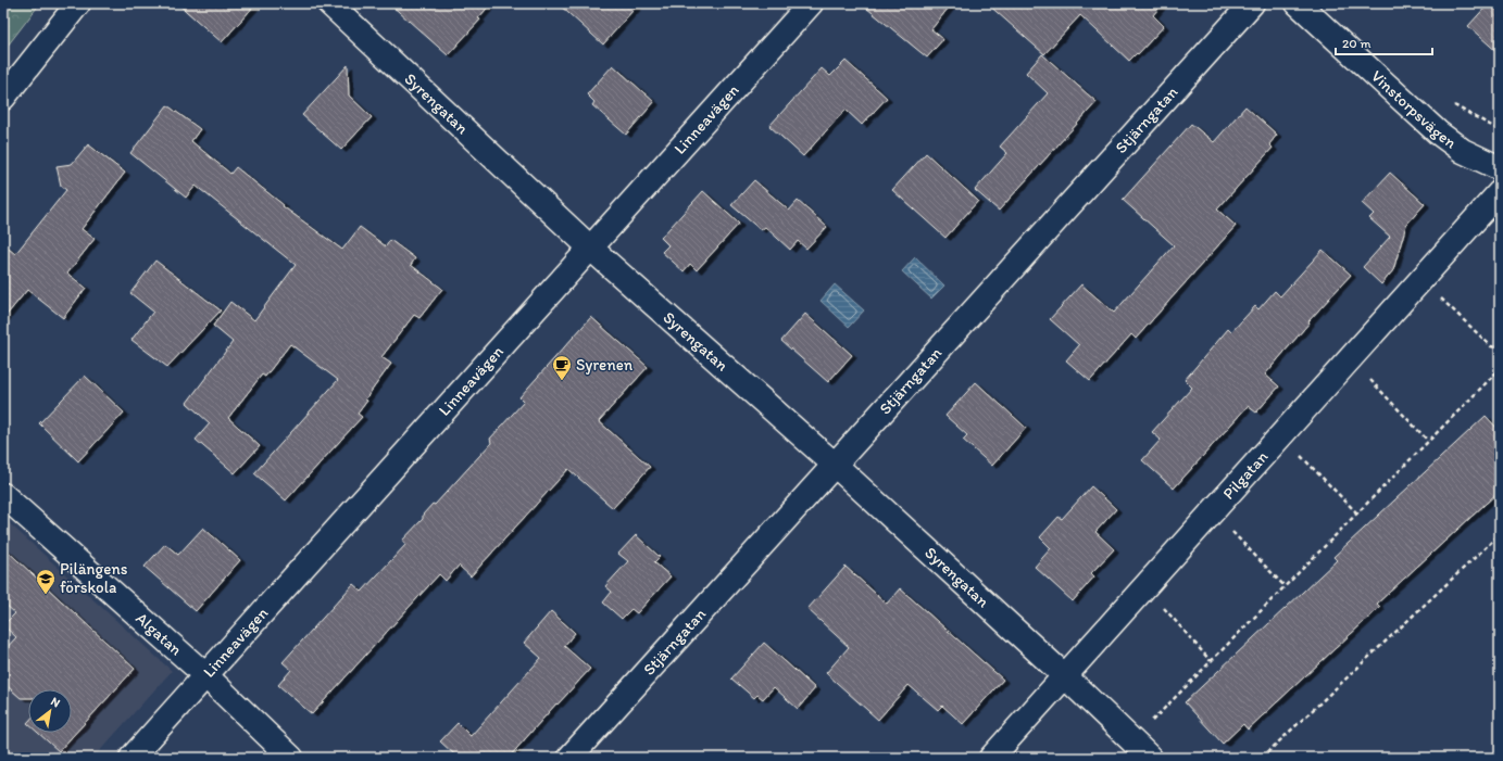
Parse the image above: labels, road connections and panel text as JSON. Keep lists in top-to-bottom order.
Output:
{
  "streets": {
    "street": [
      "Syrengatan",
      "Vinstorpsvägen",
      "Linneavägen",
      "Stjärngatan",
      "Pilgatan",
      "Algatan"
    ]
  },
  "crossings": [
    ["Syrengatan", "Linneavägen"],
    ["Syrengatan", "Stjärngatan"],
    ["Syrengatan", "Pilgatan"],
    ["Linneavägen", "Algatan"]
  ],
  "places": {
    "cafe": ["Syrenen"],
    "school or university": ["Pilängens förskola"]
  },
  "scale_bar": "20 m",
  "north": "top right"
}
